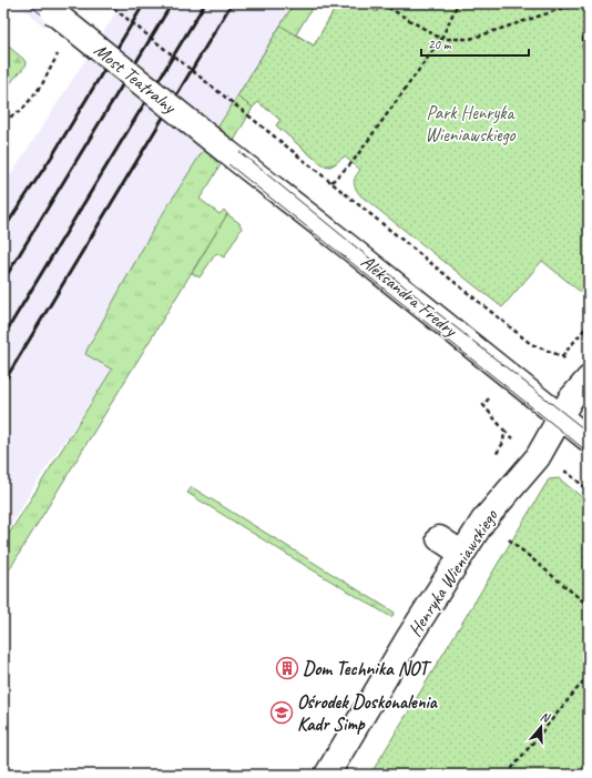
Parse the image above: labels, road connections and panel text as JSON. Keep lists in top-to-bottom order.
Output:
{
  "streets": {
    "street": ["Most Teatralny", "Aleksandra Fredry", "Henryka Wieniawskiego"]
  },
  "crossings": [
    ["Most Teatralny", "Aleksandra Fredry"],
    ["Aleksandra Fredry", "Henryka Wieniawskiego"]
  ],
  "parks": ["Park Henryka Wieniawskiego"],
  "places": {
    "building": ["Dom Technika NOT"],
    "school or university": ["Ośrodek Doskonalenia Kadr Simp"]
  },
  "scale_bar": "20 m",
  "north": "top"
}
